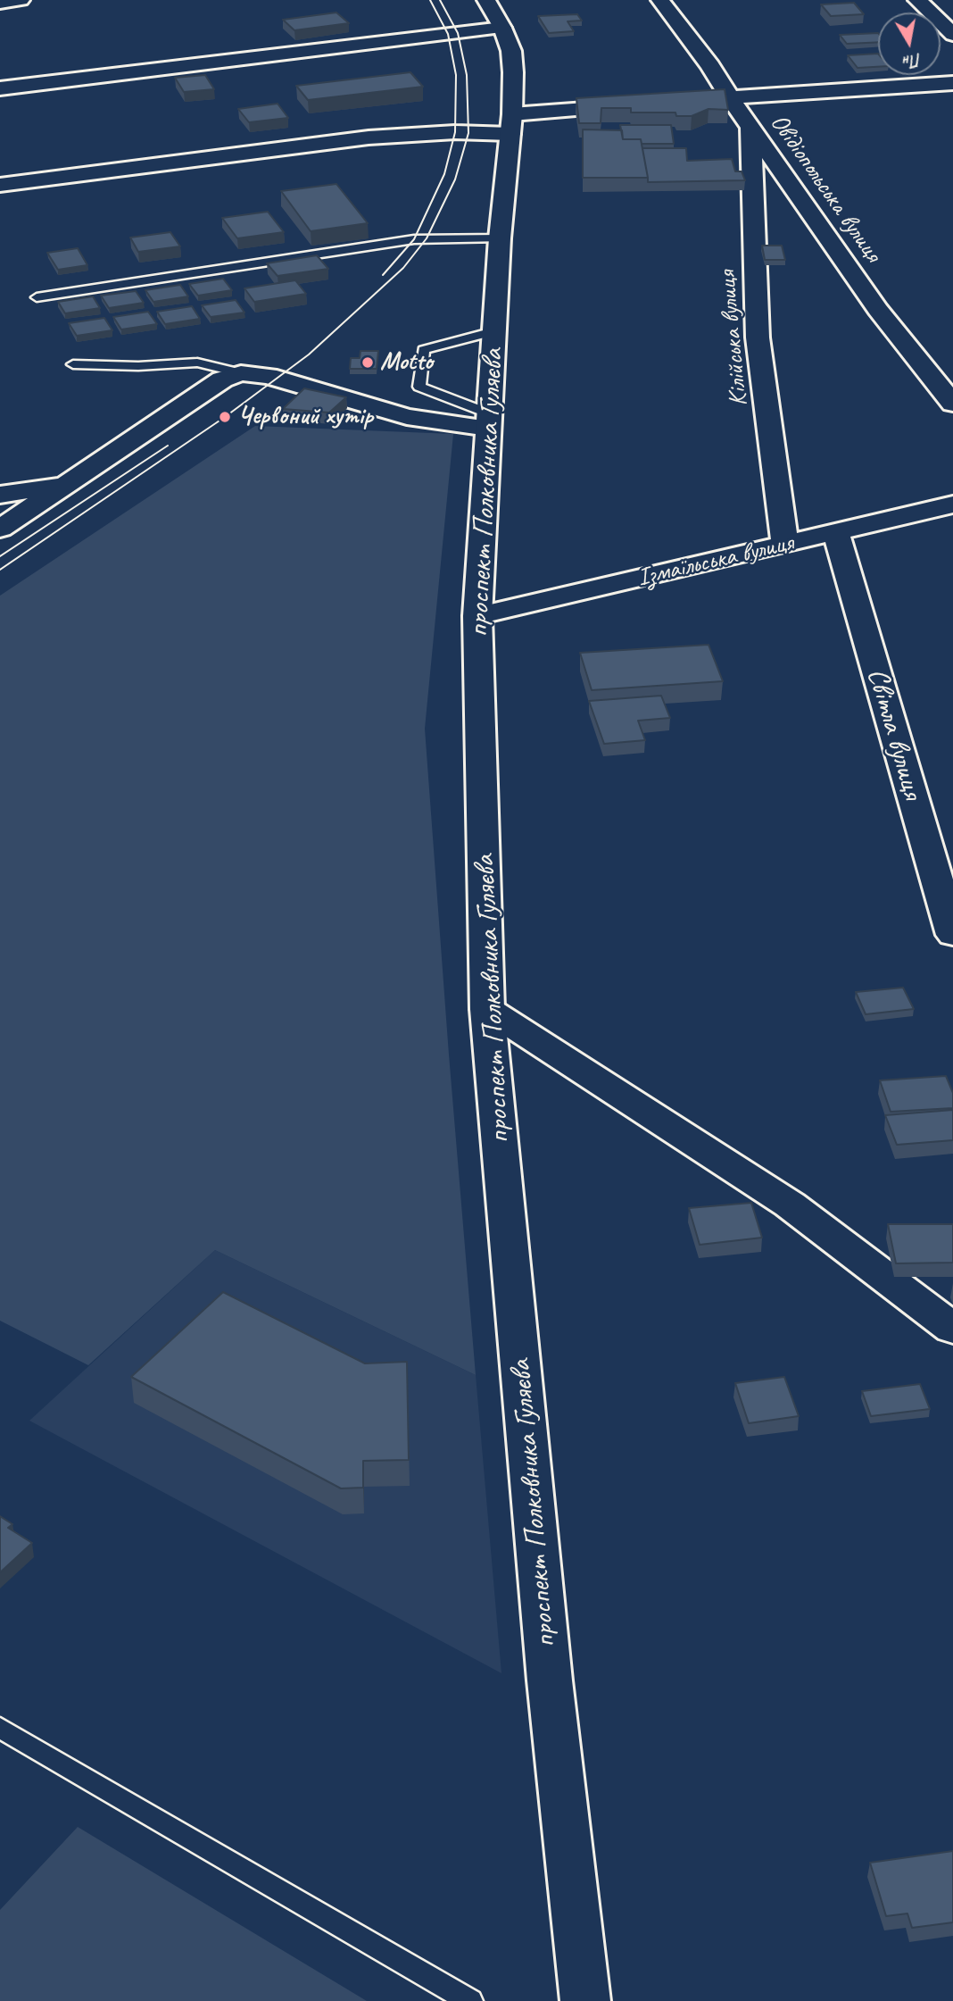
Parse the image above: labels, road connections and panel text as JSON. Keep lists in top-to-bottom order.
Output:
{
  "streets": {
    "street": [
      "Овідіопольська вулиця",
      "Кілійська вулиця",
      "проспект Полковника Гуляєва",
      "Ізмаїльська вулиця",
      "Світла вулиця"
    ]
  },
  "crossings": [
    ["Овідіопольська вулиця", "Кілійська вулиця"],
    ["Кілійська вулиця", "Ізмаїльська вулиця"],
    ["проспект Полковника Гуляєва", "Ізмаїльська вулиця"],
    ["Ізмаїльська вулиця", "Світла вулиця"]
  ],
  "places": ["Motto", "Червоний хутір"],
  "north": "bottom"
}
